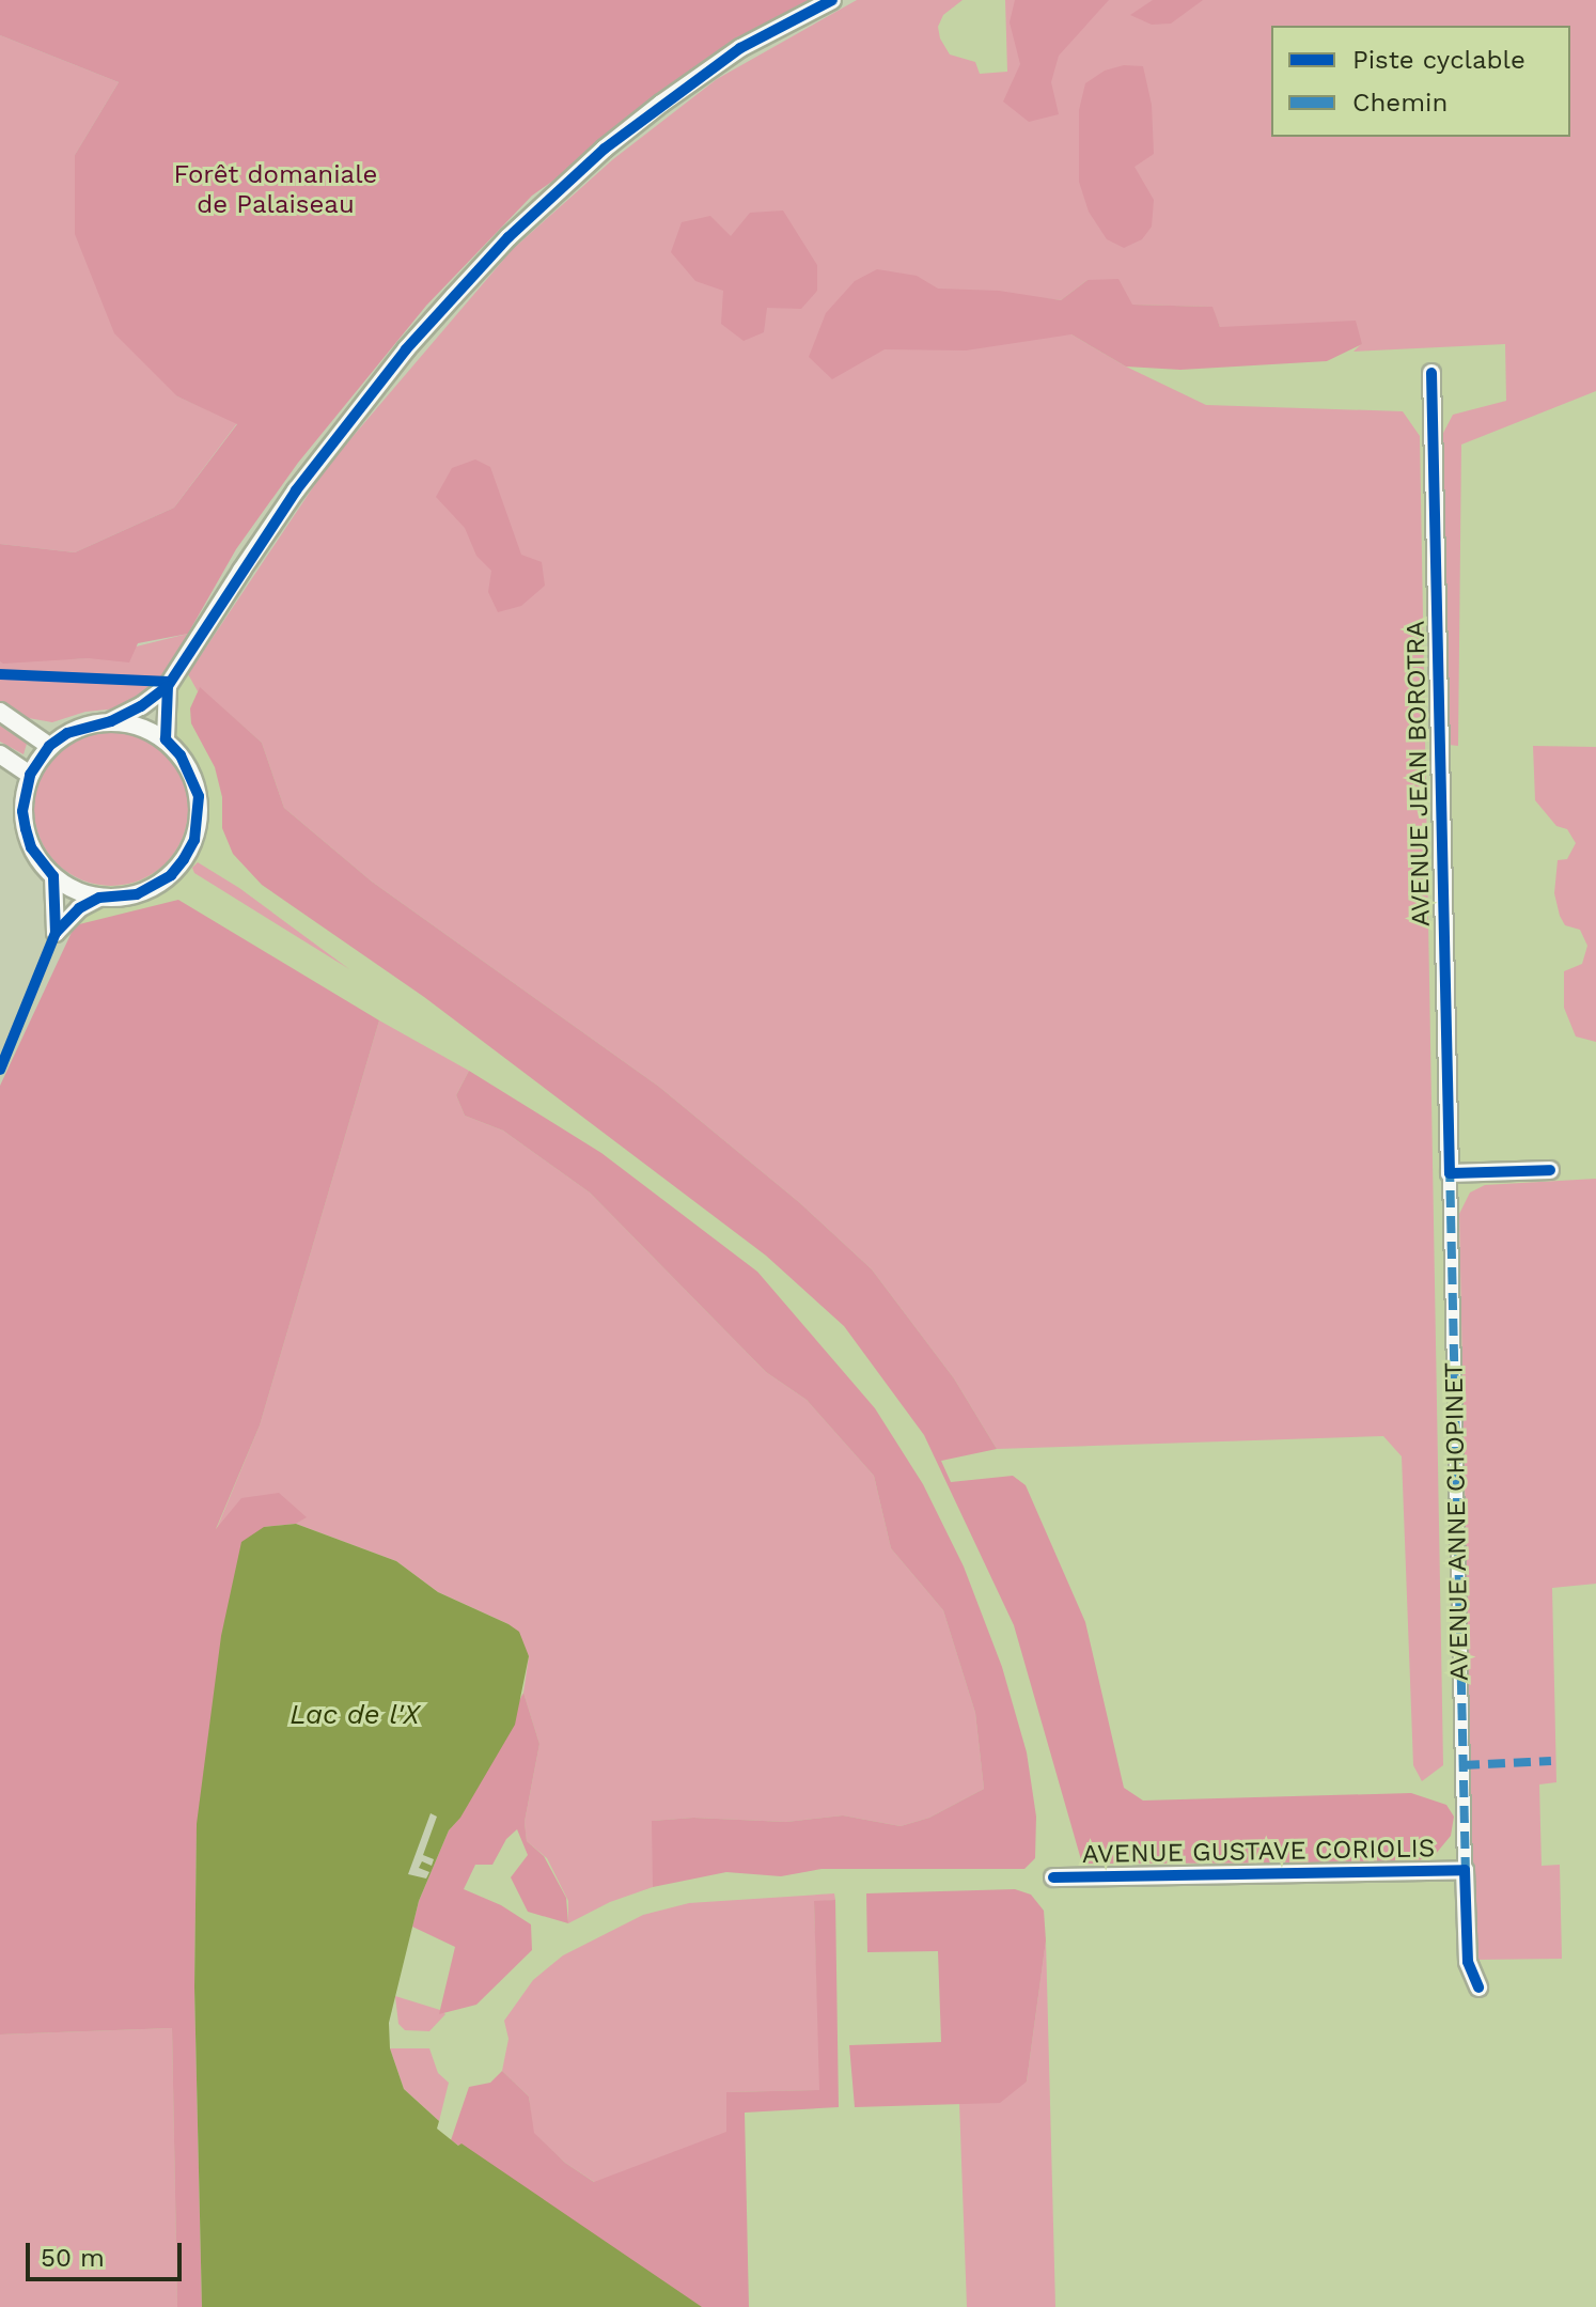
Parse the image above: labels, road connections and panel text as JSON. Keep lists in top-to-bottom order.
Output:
{
  "streets": {
    "street": ["AVENUE JEAN BOROTRA", "AVENUE ANNE CHOPINET", "AVENUE GUSTAVE CORIOLIS"]
  },
  "crossings": [
    ["AVENUE JEAN BOROTRA", "AVENUE ANNE CHOPINET"],
    ["AVENUE ANNE CHOPINET", "AVENUE GUSTAVE CORIOLIS"]
  ],
  "water": ["Lac de l'X"],
  "parks": ["Forêt domaniale de Palaiseau"],
  "legend": ["Piste cyclable", "Chemin"],
  "scale_bar": "50 m"
}
